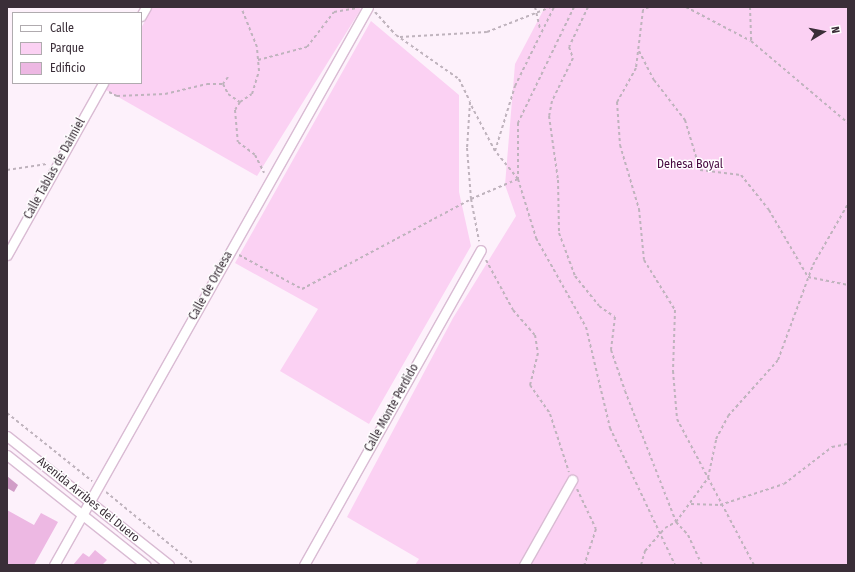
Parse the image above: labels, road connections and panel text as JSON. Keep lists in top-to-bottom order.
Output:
{
  "streets": {
    "street": [
      "Calle Tablas de Daimiel",
      "Calle de Ordesa",
      "Calle Monte Perdido",
      "Avenida Arribes del Duero"
    ]
  },
  "crossings": [
    ["Calle de Ordesa", "Avenida Arribes del Duero"]
  ],
  "parks": ["Dehesa Boyal"],
  "legend": ["Calle", "Parque", "Edificio"],
  "north": "right"
}
